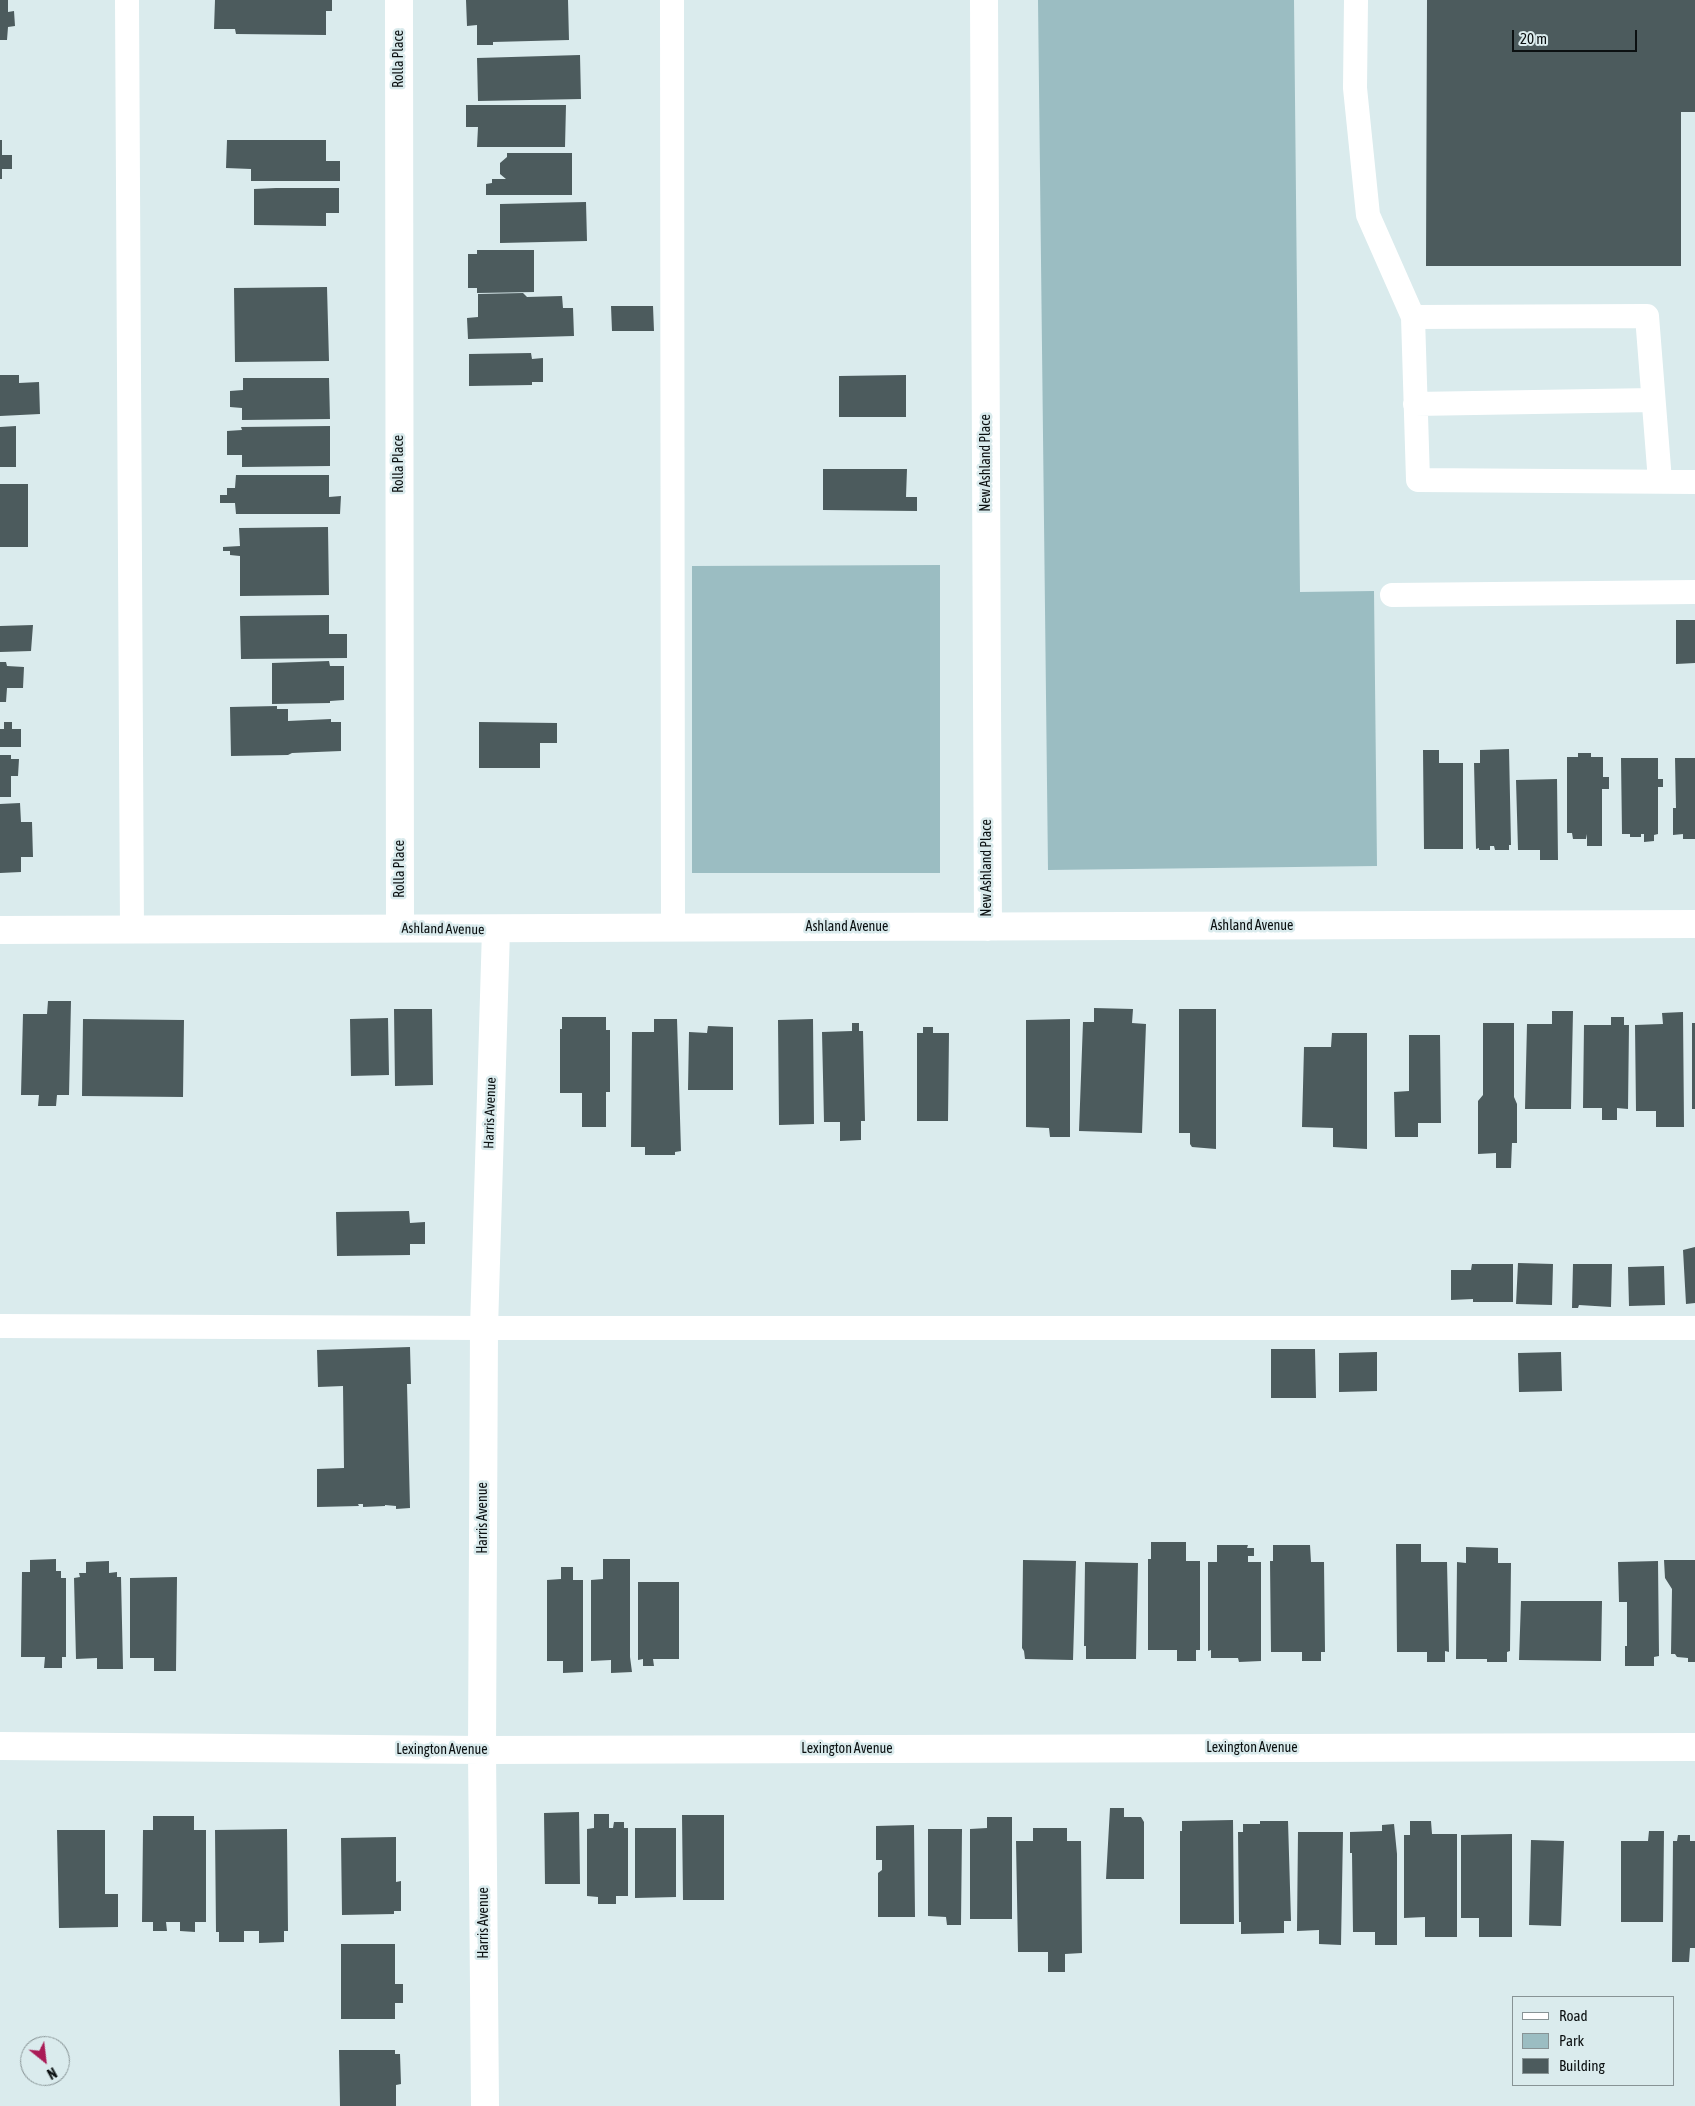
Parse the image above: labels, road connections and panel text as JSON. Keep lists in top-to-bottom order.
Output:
{
  "streets": {
    "street": [
      "Rolla Place",
      "New Ashland Place",
      "Ashland Avenue",
      "Harris Avenue",
      "Lexington Avenue"
    ]
  },
  "crossings": [
    ["Rolla Place", "Ashland Avenue"],
    ["New Ashland Place", "Ashland Avenue"],
    ["Ashland Avenue", "Harris Avenue"],
    ["Harris Avenue", "Lexington Avenue"]
  ],
  "legend": ["Road", "Park", "Building"],
  "scale_bar": "20 m",
  "north": "bottom right"
}
